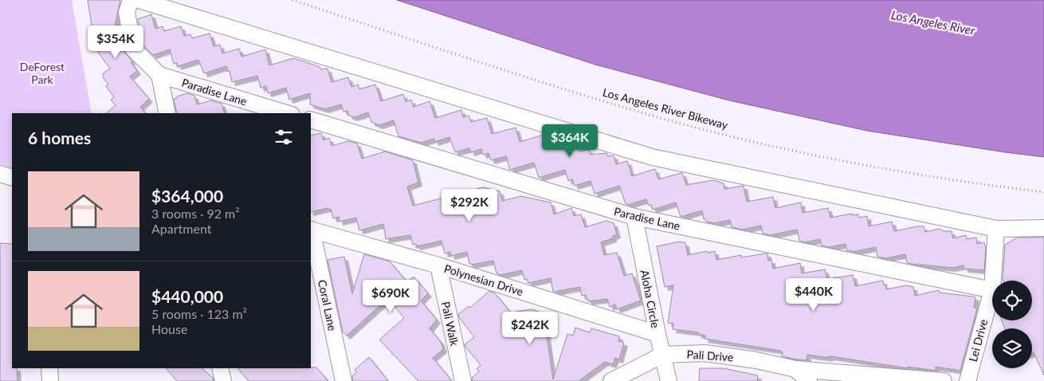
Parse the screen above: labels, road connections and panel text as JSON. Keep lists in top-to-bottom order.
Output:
{
  "streets": {
    "street": [
      "Paradise Lane",
      "Polynesian Drive",
      "Aloha Circle",
      "Coral Lane",
      "Pali Walk",
      "Lei Drive",
      "Pali Drive"
    ],
    "path": ["Los Angeles River Bikeway"]
  },
  "crossings": [
    ["Paradise Lane", "Aloha Circle"],
    ["Paradise Lane", "Lei Drive"],
    ["Polynesian Drive", "Aloha Circle"],
    ["Polynesian Drive", "Coral Lane"],
    ["Polynesian Drive", "Pali Walk"],
    ["Aloha Circle", "Pali Drive"]
  ],
  "water": ["Los Angeles River"],
  "parks": ["DeForest Park"],
  "page": {
    "price": [
      "$354K",
      "$364K",
      "$292K",
      "$440K",
      "$690K",
      "$242K"
    ],
    "heading": "6 homes",
    "list": [
      {
        "name": "$364,000",
        "note": "3 rooms · 92 m² · Apartment"
      },
      {
        "name": "$440,000",
        "note": "5 rooms · 123 m² · House"
      }
    ]
  }
}
